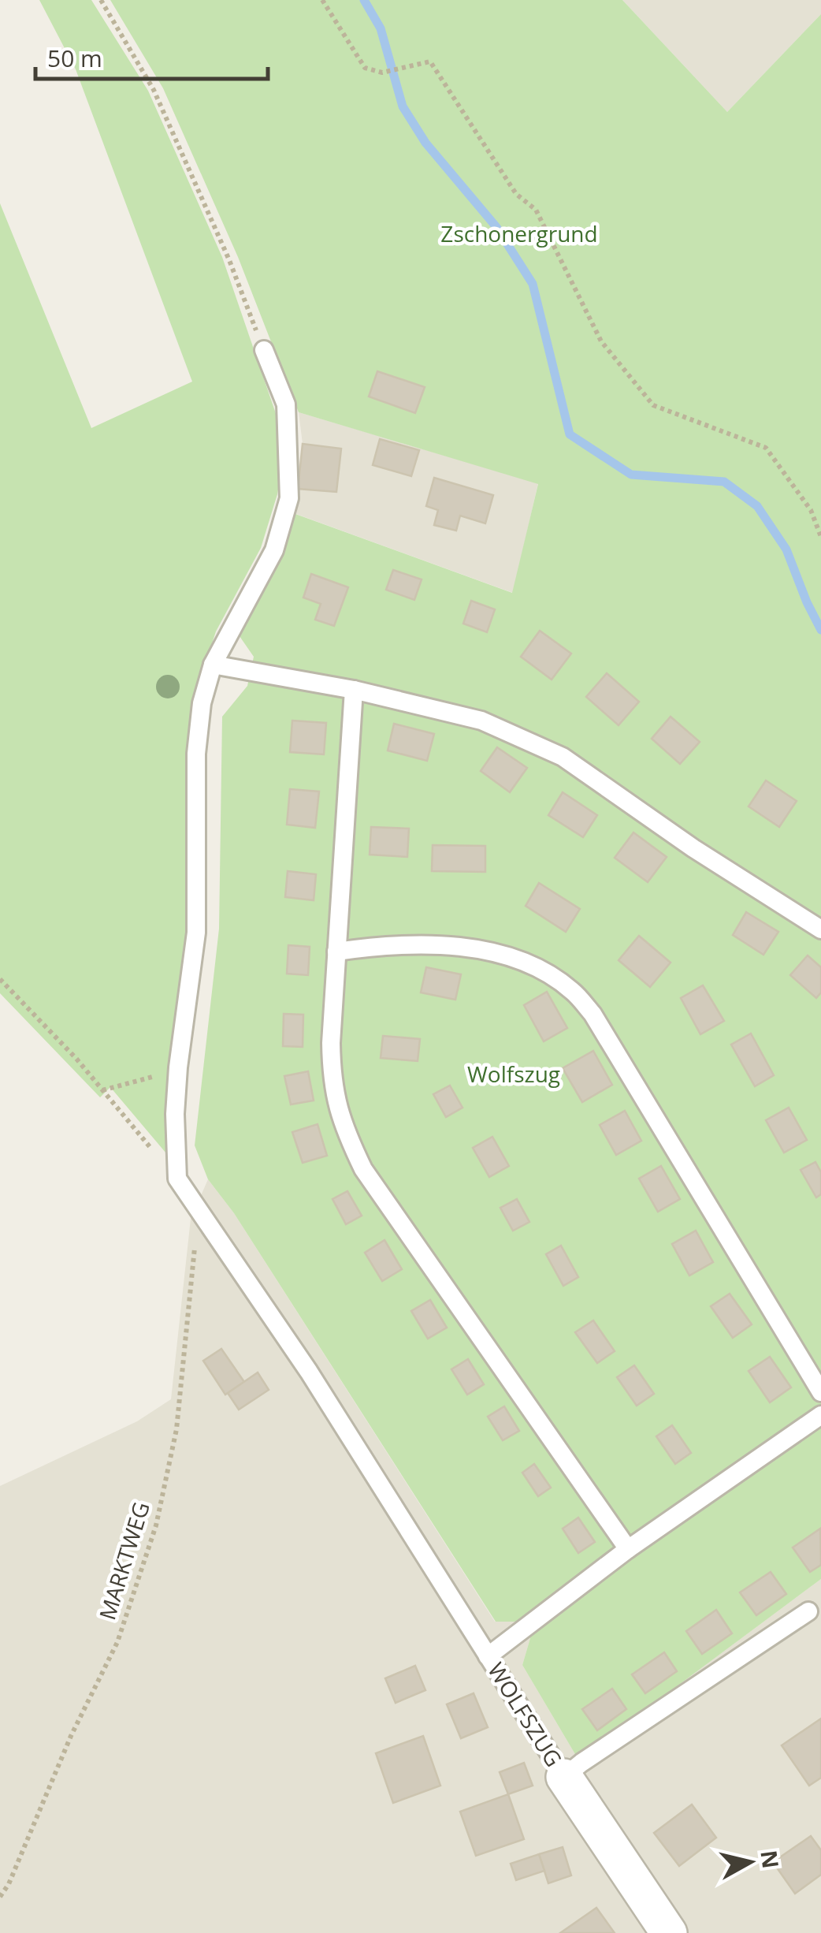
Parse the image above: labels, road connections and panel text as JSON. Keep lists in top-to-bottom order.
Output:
{
  "streets": {
    "street": ["WOLFSZUG"],
    "path": ["MARKTWEG"]
  },
  "crossings": [
    ["MARKTWEG", "WOLFSZUG"]
  ],
  "parks": ["Zschonergrund", "Wolfszug"],
  "scale_bar": "50 m",
  "north": "right"
}
